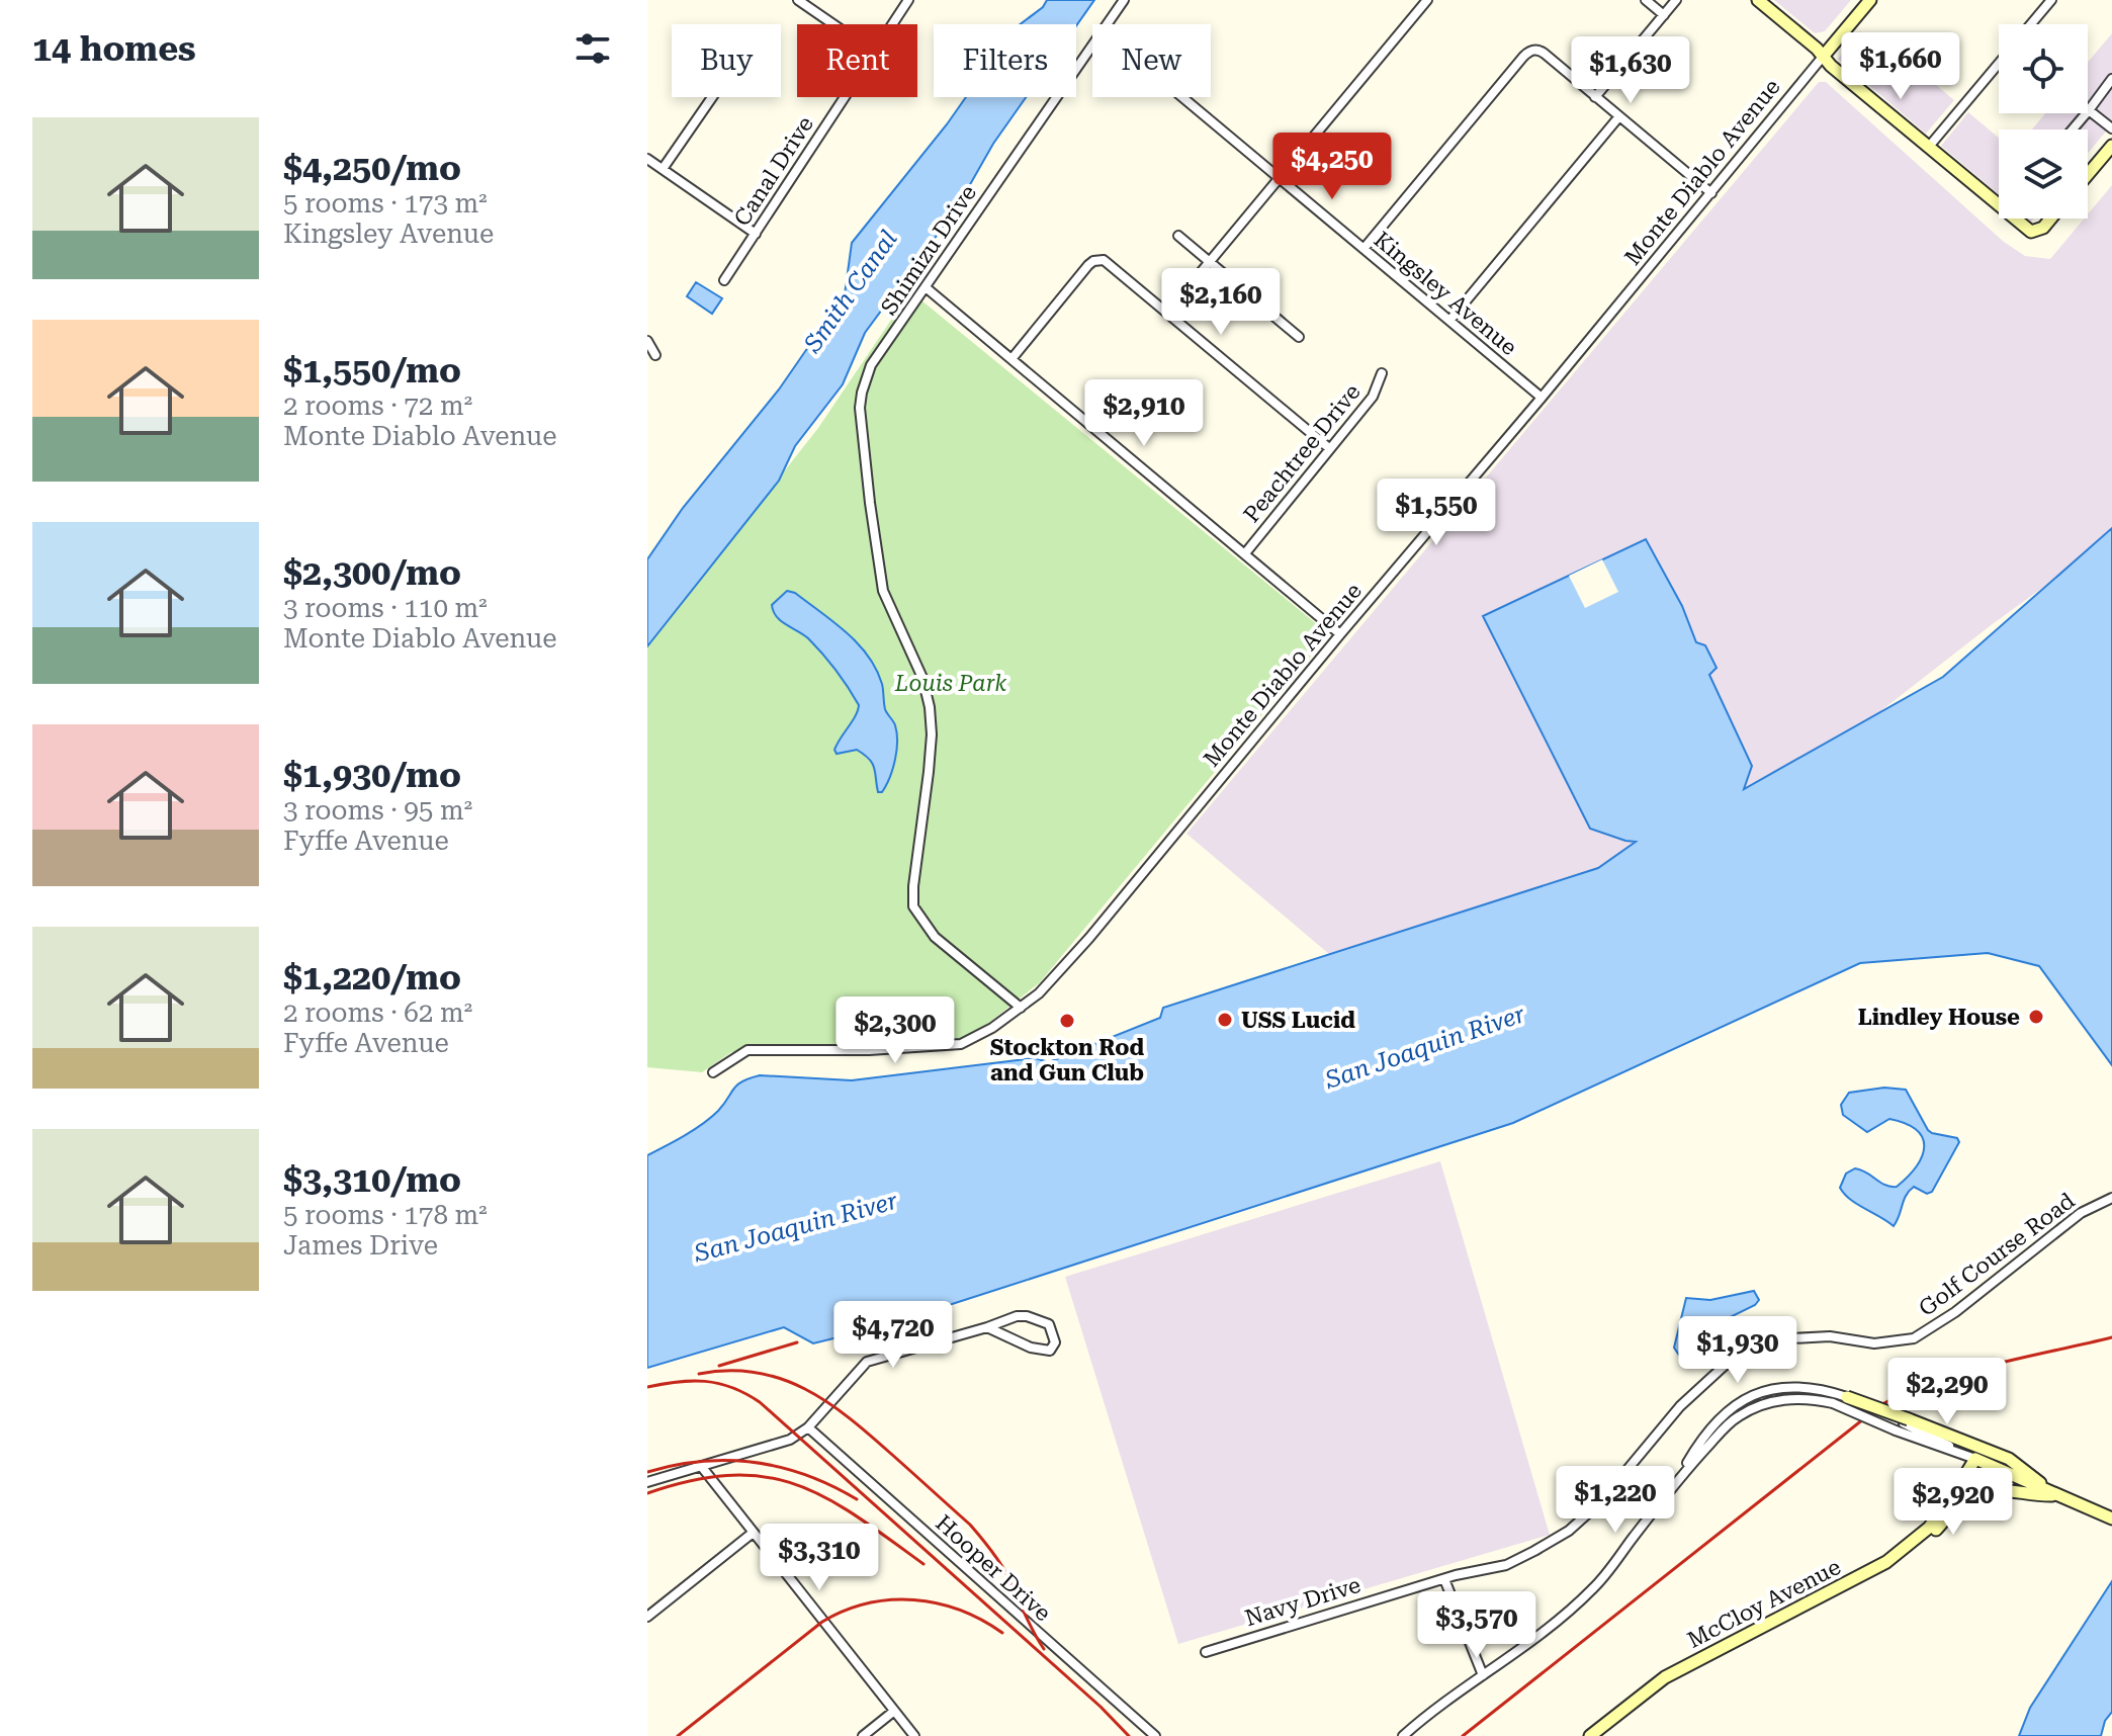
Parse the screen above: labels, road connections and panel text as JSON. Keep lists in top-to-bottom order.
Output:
{
  "streets": {
    "street": [
      "Canal Drive",
      "Monte Diablo Avenue",
      "Shimizu Drive",
      "Kingsley Avenue",
      "Peachtree Drive",
      "Golf Course Road",
      "Hooper Drive",
      "Navy Drive",
      "McCloy Avenue"
    ]
  },
  "crossings": [
    ["Monte Diablo Avenue", "Shimizu Drive"],
    ["Monte Diablo Avenue", "Kingsley Avenue"],
    ["Golf Course Road", "Navy Drive"]
  ],
  "water": ["Smith Canal", "San Joaquin River"],
  "parks": ["Louis Park"],
  "places": ["Lindley House", "USS Lucid", "Stockton Rod and Gun Club"],
  "page": {
    "heading": "14 homes",
    "chip": [
      "Buy",
      "Rent",
      "Filters",
      "New"
    ],
    "price": [
      "$1,660",
      "$1,630",
      "$4,250",
      "$2,160",
      "$2,910",
      "$1,550",
      "$2,300",
      "$4,720",
      "$1,930",
      "$2,290",
      "$1,220",
      "$2,920",
      "$3,310",
      "$3,570"
    ],
    "list": [
      {
        "name": "$4,250/mo",
        "note": "5 rooms · 173 m² · Kingsley Avenue"
      },
      {
        "name": "$1,550/mo",
        "note": "2 rooms · 72 m² · Monte Diablo Avenue"
      },
      {
        "name": "$2,300/mo",
        "note": "3 rooms · 110 m² · Monte Diablo Avenue"
      },
      {
        "name": "$1,930/mo",
        "note": "3 rooms · 95 m² · Fyffe Avenue"
      },
      {
        "name": "$1,220/mo",
        "note": "2 rooms · 62 m² · Fyffe Avenue"
      },
      {
        "name": "$3,310/mo",
        "note": "5 rooms · 178 m² · James Drive"
      }
    ]
  }
}
